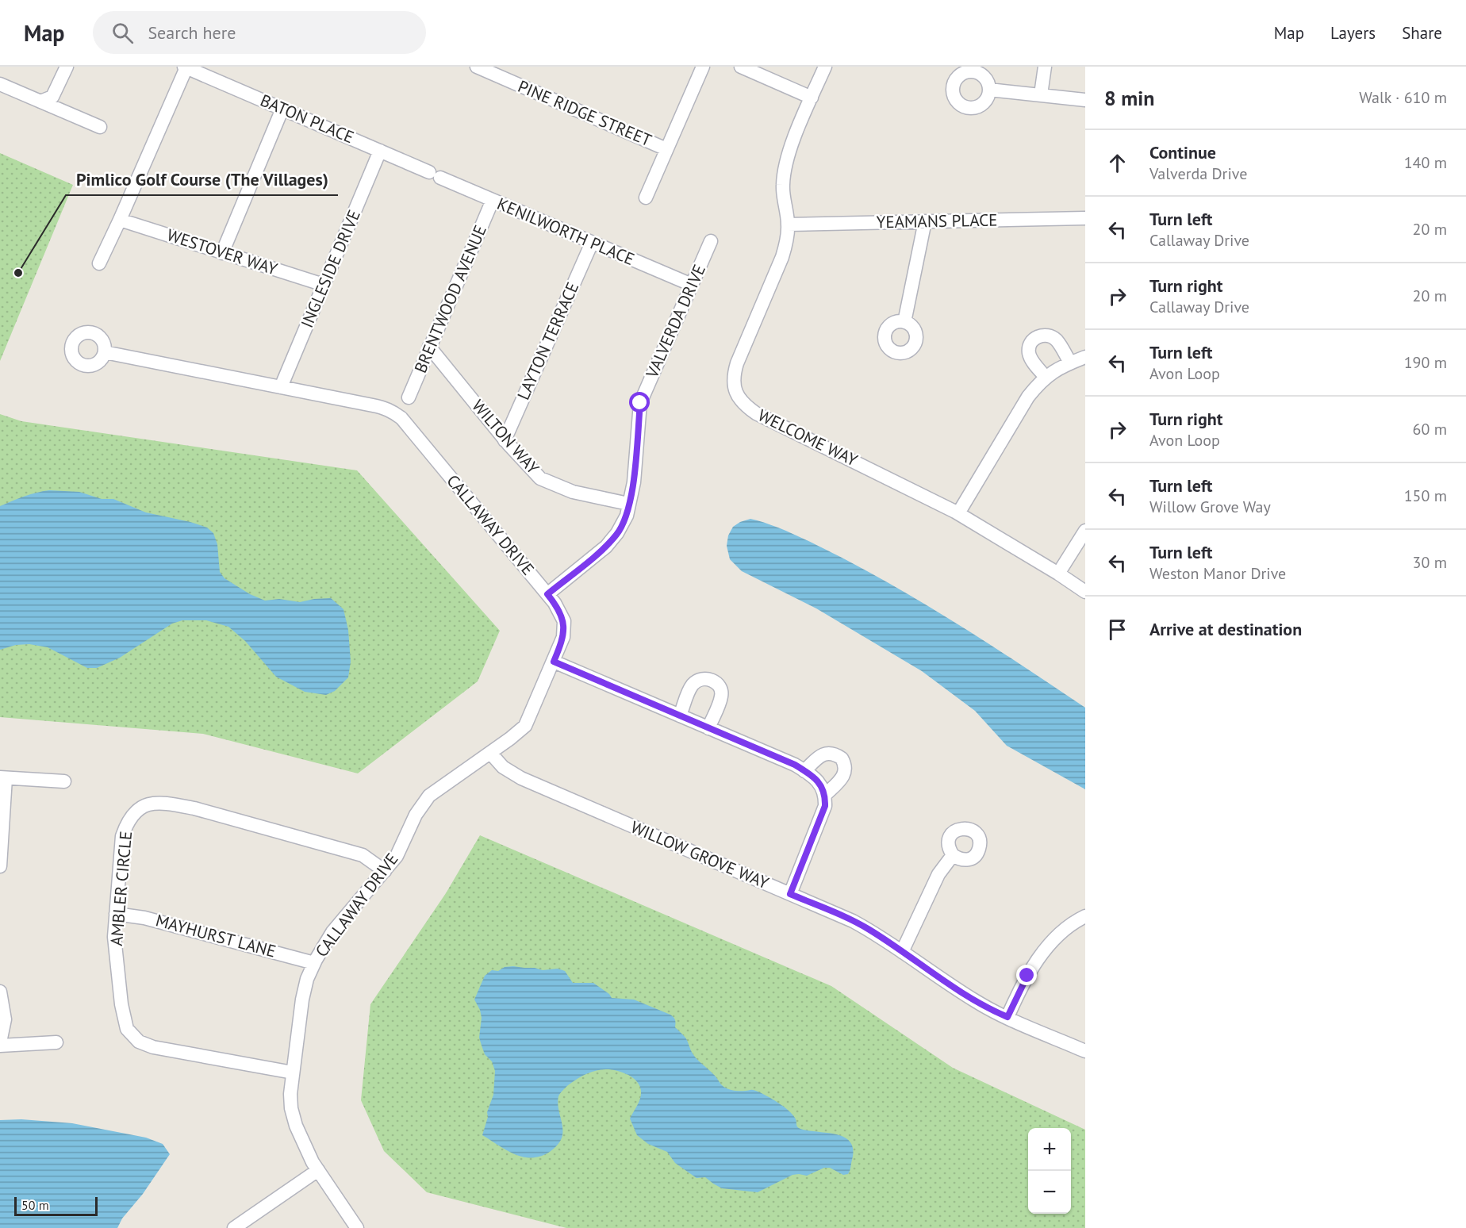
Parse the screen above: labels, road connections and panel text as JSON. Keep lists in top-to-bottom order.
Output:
{
  "streets": {
    "street": [
      "PINE RIDGE STREET",
      "BATON PLACE",
      "YEAMANS PLACE",
      "KENILWORTH PLACE",
      "WESTOVER WAY",
      "INGLESIDE DRIVE",
      "BRENTWOOD AVENUE",
      "VALVERDA DRIVE",
      "LAYTON TERRACE",
      "WILTON WAY",
      "WELCOME WAY",
      "CALLAWAY DRIVE",
      "WILLOW GROVE WAY",
      "AMBLER CIRCLE",
      "MAYHURST LANE"
    ]
  },
  "crossings": [
    ["BATON PLACE", "KENILWORTH PLACE"],
    ["BATON PLACE", "INGLESIDE DRIVE"],
    ["YEAMANS PLACE", "WELCOME WAY"],
    ["KENILWORTH PLACE", "BRENTWOOD AVENUE"],
    ["KENILWORTH PLACE", "VALVERDA DRIVE"],
    ["KENILWORTH PLACE", "LAYTON TERRACE"],
    ["WESTOVER WAY", "INGLESIDE DRIVE"],
    ["INGLESIDE DRIVE", "CALLAWAY DRIVE"],
    ["BRENTWOOD AVENUE", "WILTON WAY"],
    ["VALVERDA DRIVE", "WILTON WAY"],
    ["VALVERDA DRIVE", "CALLAWAY DRIVE"],
    ["LAYTON TERRACE", "WILTON WAY"],
    ["CALLAWAY DRIVE", "WILLOW GROVE WAY"],
    ["CALLAWAY DRIVE", "AMBLER CIRCLE"],
    ["CALLAWAY DRIVE", "MAYHURST LANE"],
    ["AMBLER CIRCLE", "MAYHURST LANE"]
  ],
  "places": ["Pimlico Golf Course (The Villages)"],
  "scale_bar": "50 m",
  "page": {
    "header": "Map",
    "search": "Search here",
    "nav": ["Map", "Layers", "Share"],
    "heading": ["8 min", "Walk · 610 m"],
    "list": [
      ["Continue", "Valverda Drive", "140 m"],
      ["Turn left", "Callaway Drive", "20 m"],
      ["Turn right", "Callaway Drive", "20 m"],
      ["Turn left", "Avon Loop", "190 m"],
      ["Turn right", "Avon Loop", "60 m"],
      ["Turn left", "Willow Grove Way", "150 m"],
      ["Turn left", "Weston Manor Drive", "30 m"],
      "Arrive at destination"
    ],
    "map_buttons": ["+", "−"],
    "scale": "50 m"
  }
}
